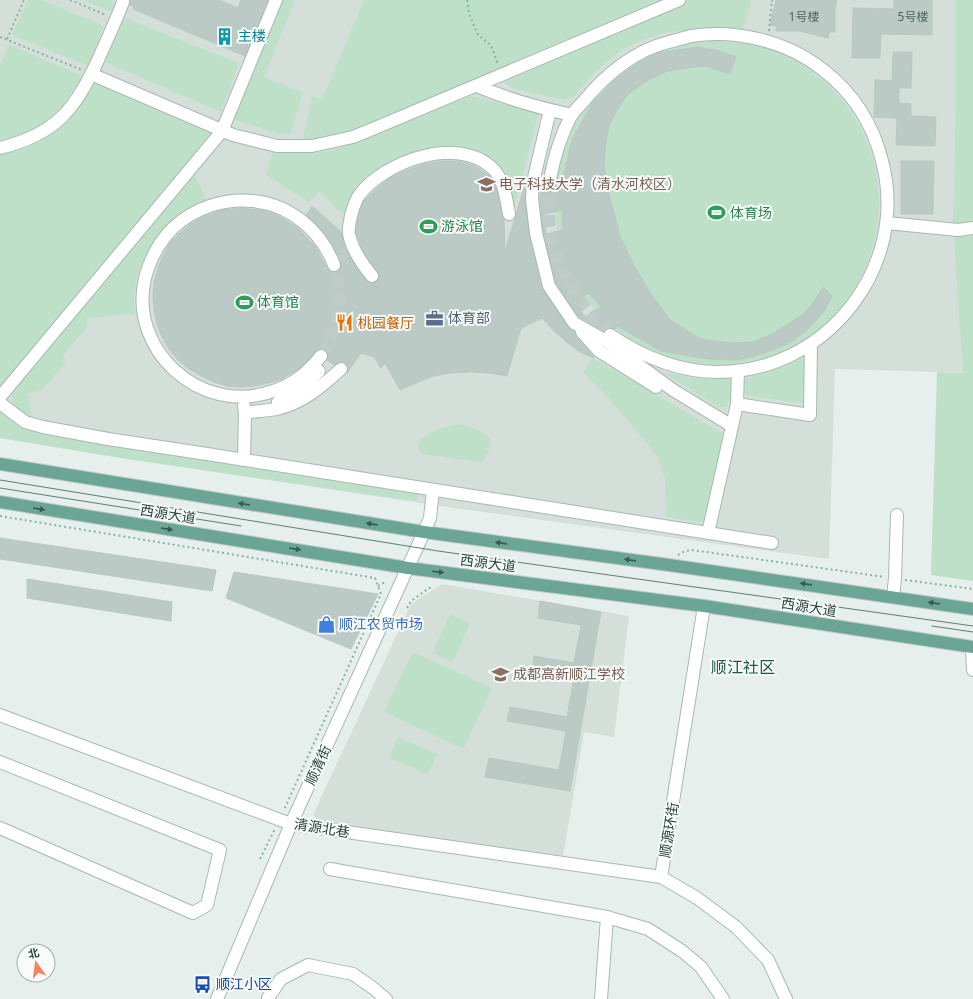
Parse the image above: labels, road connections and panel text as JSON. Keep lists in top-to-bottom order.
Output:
{
  "streets": {
    "main road": ["西源大道"],
    "street": ["顺清街", "清源北巷", "顺源环街"]
  },
  "crossings": [
    ["西源大道", "顺清街"],
    ["西源大道", "顺源环街"],
    ["顺清街", "清源北巷"],
    ["清源北巷", "顺源环街"]
  ],
  "districts": ["顺江社区"],
  "places": {
    "building": ["主楼"],
    "school or university": ["电子科技大学（清水河校区）", "成都高新顺江学校"],
    "sports": ["体育场", "游泳馆", "体育馆"],
    "office": ["体育部"],
    "restaurant": ["桃园餐厅"],
    "shop": ["顺江农贸市场"],
    "bus stop": ["顺江小区"]
  },
  "house_numbers": ["1号楼", "5号楼"],
  "north": "top"
}
